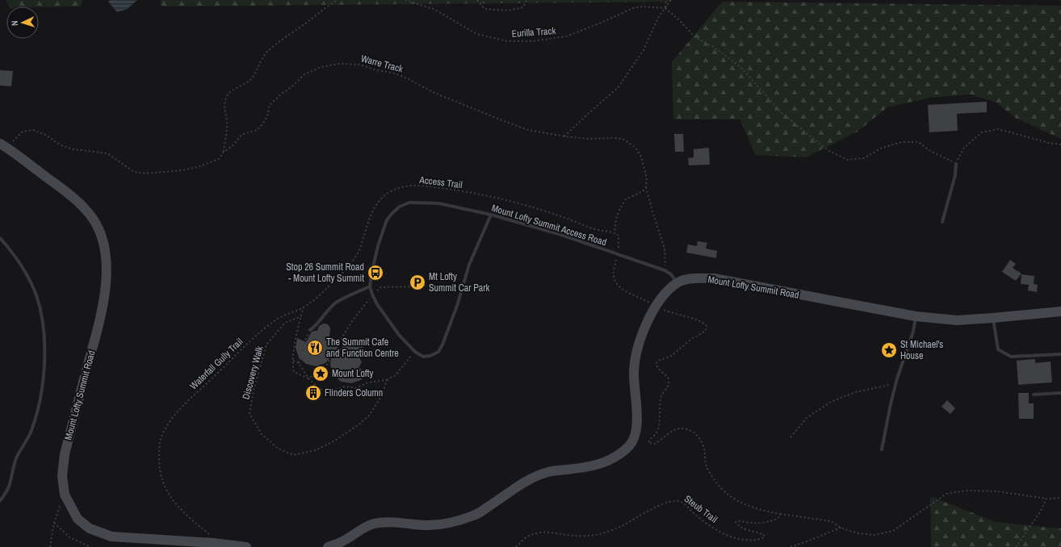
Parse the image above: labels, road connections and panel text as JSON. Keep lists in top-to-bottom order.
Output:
{
  "streets": {
    "main road": ["Mount Lofty Summit Road"],
    "lane": ["Mount Lofty Summit Access Road"],
    "path": [
      "Eurilla Track",
      "Warre Track",
      "Access Trail",
      "Waterfall Gully Trail",
      "Discovery Walk",
      "Steub Trail"
    ]
  },
  "crossings": [
    ["Warre Track", "Mount Lofty Summit Access Road"],
    ["Warre Track", "Mount Lofty Summit Road"],
    ["Access Trail", "Waterfall Gully Trail"],
    ["Mount Lofty Summit Access Road", "Mount Lofty Summit Road"]
  ],
  "places": {
    "bus stop": ["Stop 26 Summit Road - Mount Lofty Summit"],
    "parking": ["Mt Lofty Summit Car Park"],
    "restaurant": ["The Summit Cafe and Function Centre"],
    "place": ["St Michael's House", "Mount Lofty"],
    "building": ["Flinders Column"]
  },
  "north": "left"
}
